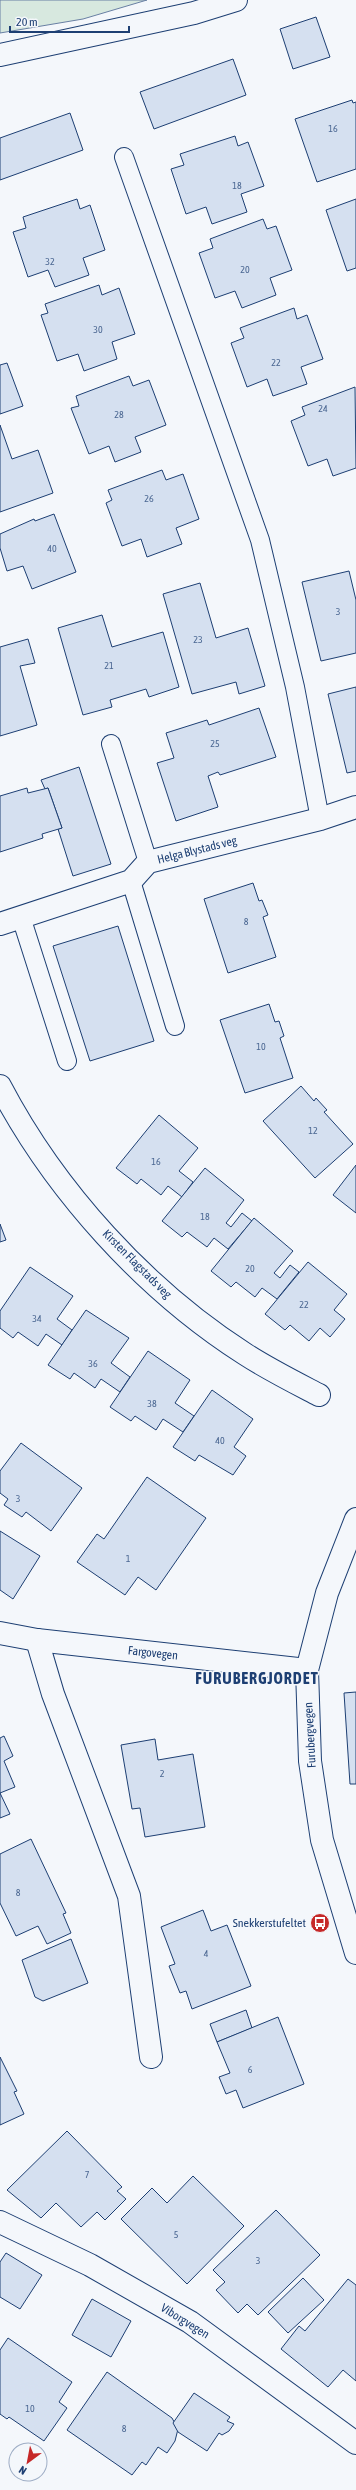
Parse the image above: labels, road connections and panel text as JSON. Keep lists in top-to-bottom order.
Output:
{
  "streets": {
    "street": [
      "Helga Blystads veg",
      "Kirsten Flagstads veg",
      "Fargovegen",
      "Furubergvegen",
      "Viborgvegen"
    ]
  },
  "crossings": [
    ["Fargovegen", "Furubergvegen"]
  ],
  "districts": ["FURUBERGJORDET"],
  "places": {
    "bus stop": ["Snekkerstufeltet"]
  },
  "house_numbers": [
    "16",
    "18",
    "32",
    "20",
    "30",
    "22",
    "24",
    "28",
    "26",
    "40",
    "3",
    "23",
    "21",
    "25",
    "8",
    "10",
    "12",
    "16",
    "18",
    "20",
    "22",
    "34",
    "36",
    "38",
    "40",
    "3",
    "1",
    "2",
    "8",
    "4",
    "6",
    "7",
    "5",
    "3",
    "10",
    "8"
  ],
  "scale_bar": "20 m",
  "north": "bottom left"
}
